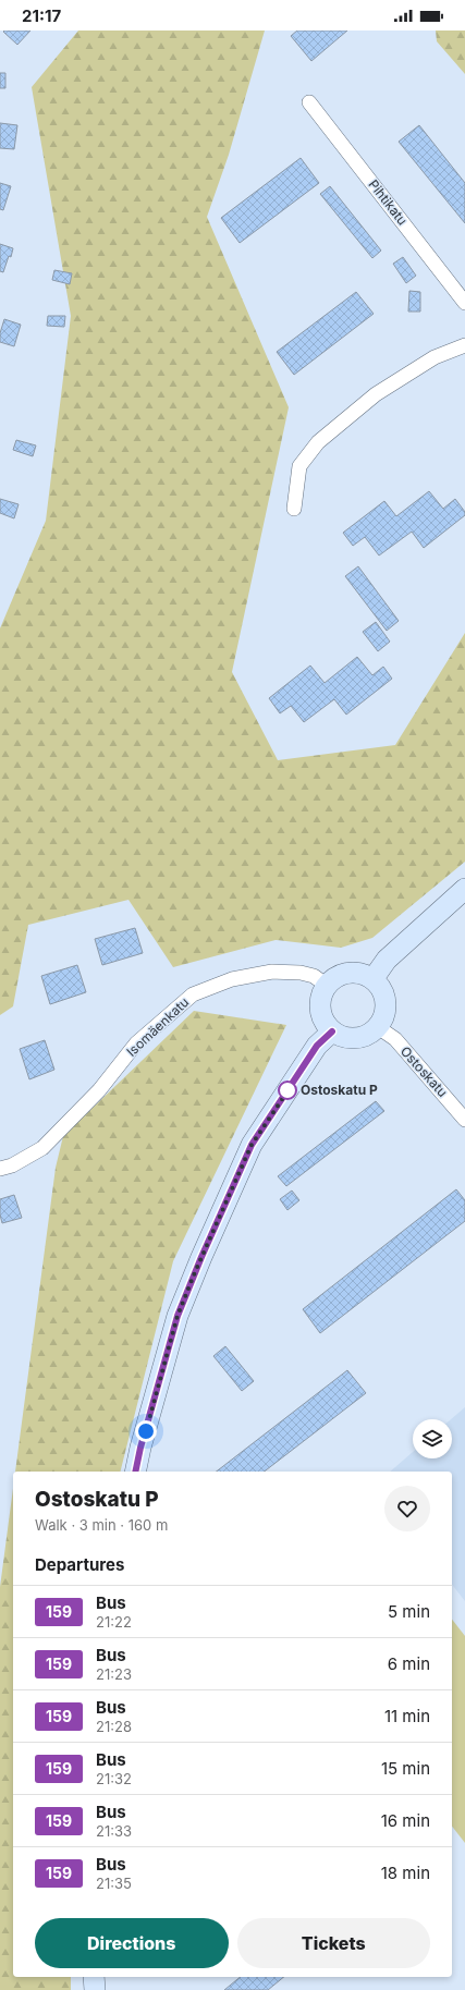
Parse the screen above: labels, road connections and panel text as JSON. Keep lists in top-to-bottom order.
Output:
{
  "streets": {
    "street": ["Pihtikatu", "Isomäenkatu", "Ostoskatu"]
  },
  "crossings": [
    ["Isomäenkatu", "Ostoskatu"]
  ],
  "places": ["Ostoskatu P"],
  "lines": ["bus line 159"],
  "page": {
    "status": "21:17",
    "heading": [
      ["Ostoskatu P", "Walk · 3 min · 160 m"],
      "Departures"
    ],
    "list": [
      {
        "mark": "159",
        "name": "Bus",
        "note": "21:22",
        "value": "5 min"
      },
      {
        "mark": "159",
        "name": "Bus",
        "note": "21:23",
        "value": "6 min"
      },
      {
        "mark": "159",
        "name": "Bus",
        "note": "21:28",
        "value": "11 min"
      },
      {
        "mark": "159",
        "name": "Bus",
        "note": "21:32",
        "value": "15 min"
      },
      {
        "mark": "159",
        "name": "Bus",
        "note": "21:33",
        "value": "16 min"
      },
      {
        "mark": "159",
        "name": "Bus",
        "note": "21:35",
        "value": "18 min"
      }
    ],
    "buttons": ["Directions", "Tickets"]
  }
}
